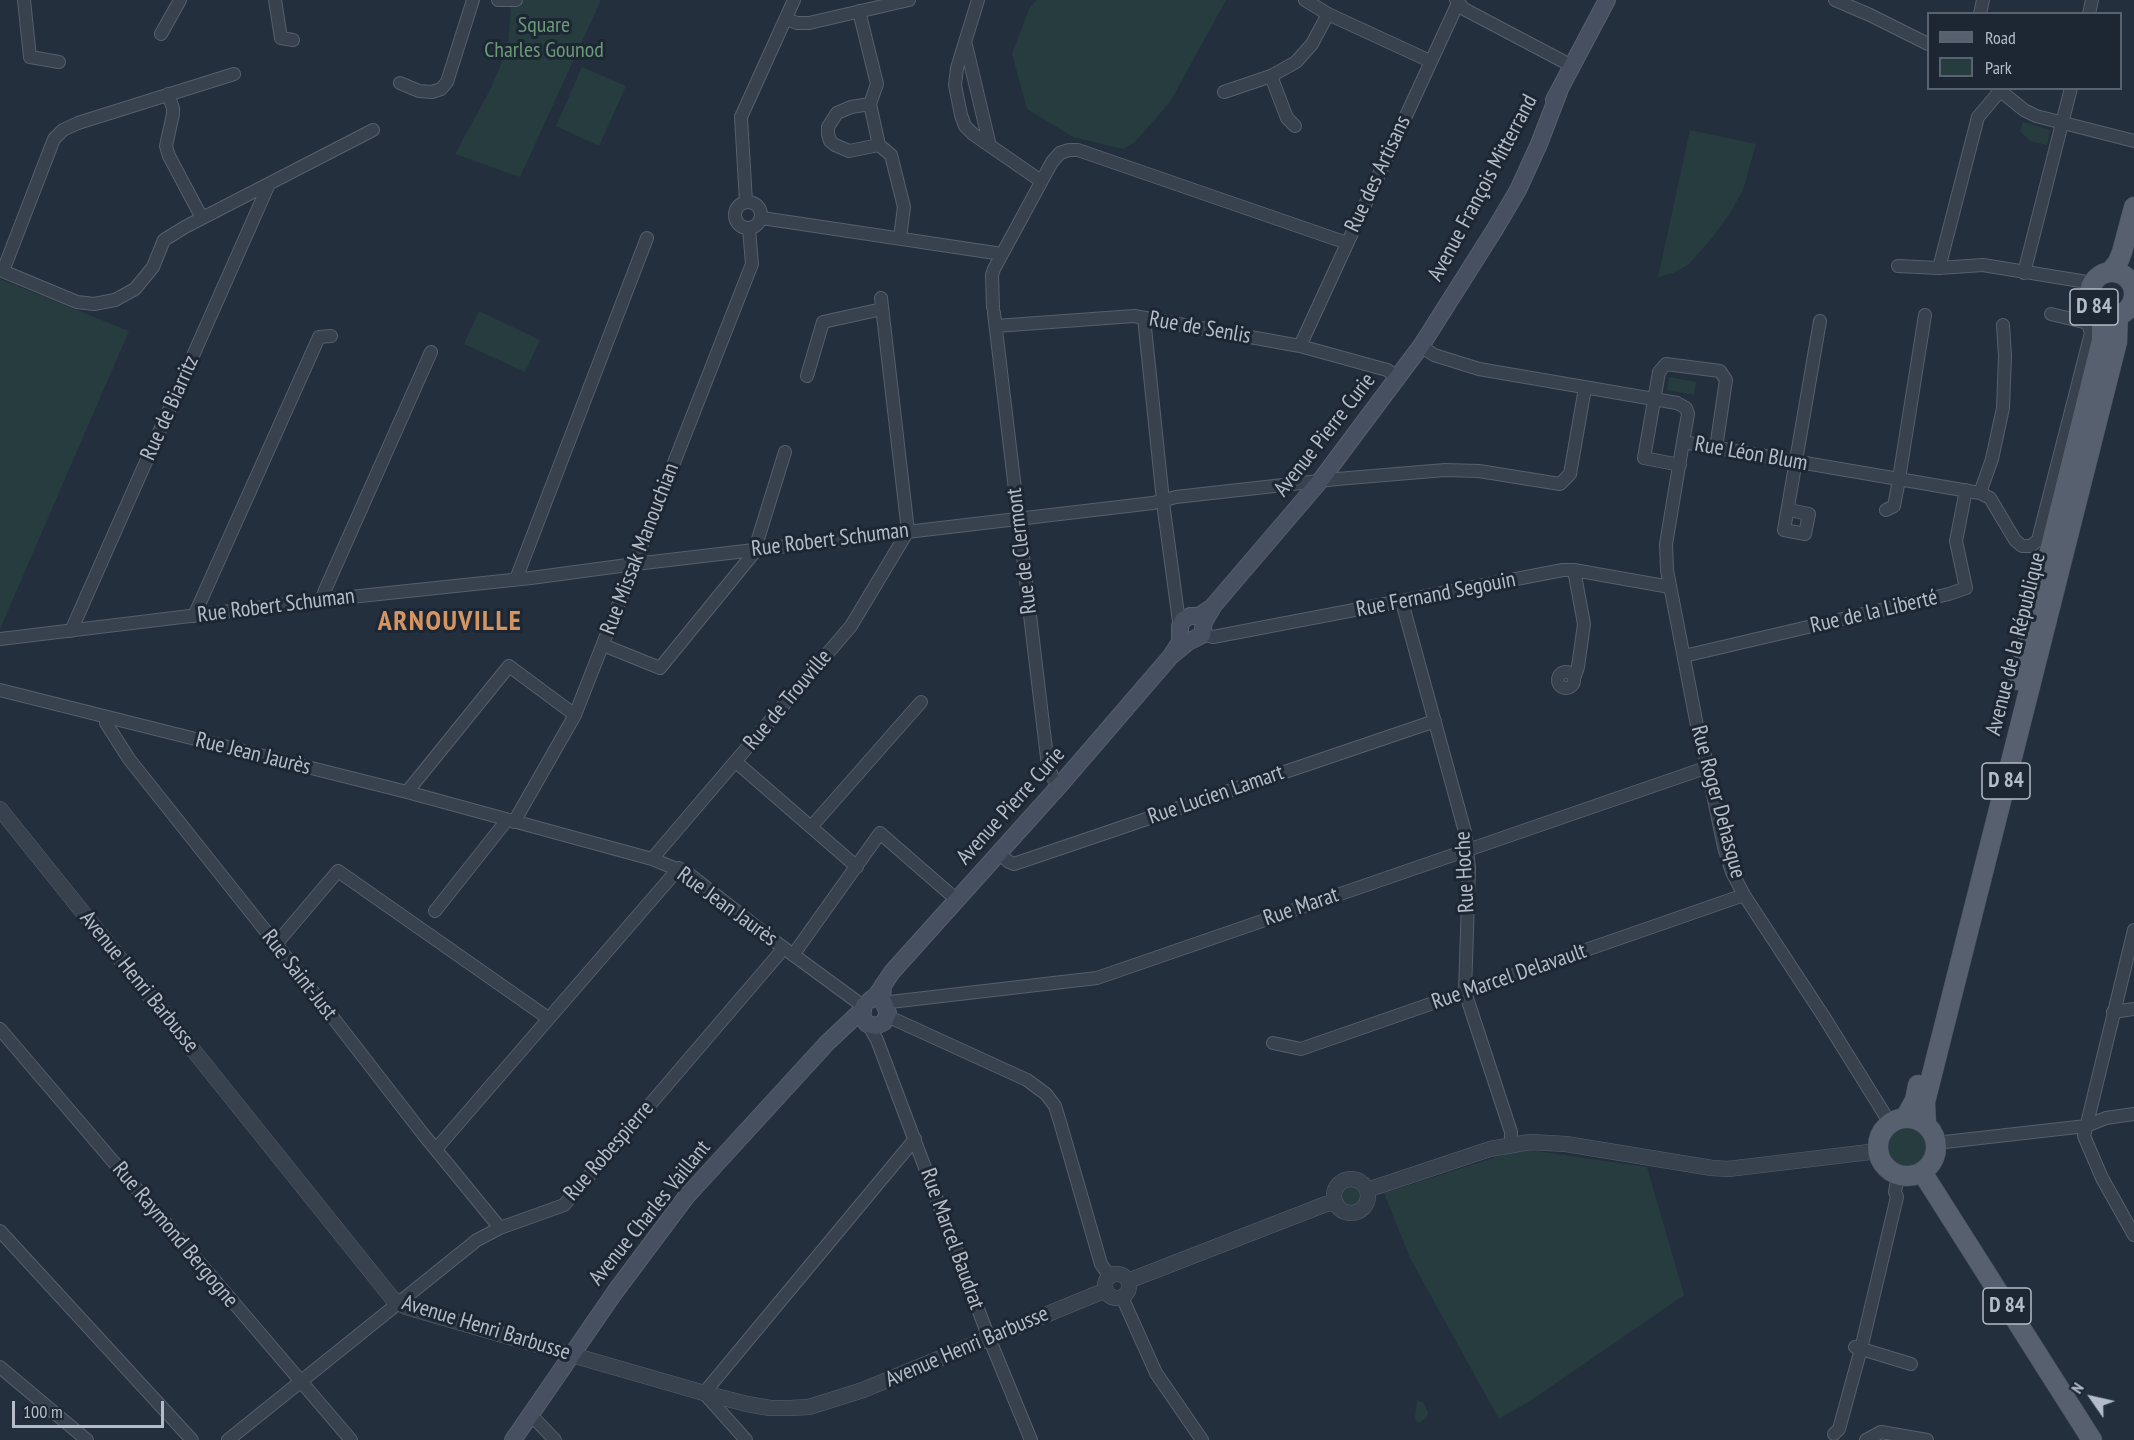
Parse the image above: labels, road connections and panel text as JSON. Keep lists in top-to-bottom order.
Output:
{
  "streets": {
    "main road": [
      "Avenue François Mitterrand",
      "D 84",
      "Avenue Pierre Curie",
      "Avenue de la République",
      "Avenue Charles Vaillant"
    ],
    "street": [
      "Rue des Artisans",
      "Rue de Senlis",
      "Rue de Biarritz",
      "Rue Léon Blum",
      "Rue Robert Schuman",
      "Rue Missak Manouchian",
      "Rue de Clermont",
      "Rue Fernand Segouin",
      "Rue de la Liberté",
      "Rue de Trouville",
      "Rue Jean Jaurès",
      "Rue Lucien Lamart",
      "Rue Roger Dehasque",
      "Rue Hoche",
      "Rue Marat",
      "Rue Saint-Just",
      "Rue Marcel Delavault",
      "Avenue Henri Barbusse",
      "Rue Robespierre",
      "Rue Raymond Bergogne",
      "Rue Marcel Baudrat"
    ]
  },
  "crossings": [
    ["Rue des Artisans", "Rue de Senlis"],
    ["Rue des Artisans", "Rue de Clermont"],
    ["Avenue François Mitterrand", "Avenue Pierre Curie"],
    ["Avenue François Mitterrand", "Rue Léon Blum"],
    ["D 84", "Avenue de la République"],
    ["D 84", "Rue Roger Dehasque"],
    ["Rue de Senlis", "Avenue Pierre Curie"],
    ["Rue de Senlis", "Rue de Clermont"],
    ["Rue de Biarritz", "Rue Robert Schuman"],
    ["Avenue Pierre Curie", "Rue Léon Blum"],
    ["Avenue Pierre Curie", "Rue Robert Schuman"],
    ["Avenue Pierre Curie", "Rue de Clermont"],
    ["Avenue Pierre Curie", "Rue Fernand Segouin"],
    ["Avenue Pierre Curie", "Rue Jean Jaurès"],
    ["Avenue Pierre Curie", "Rue Lucien Lamart"],
    ["Avenue Pierre Curie", "Rue Marat"],
    ["Avenue Pierre Curie", "Rue Robespierre"],
    ["Avenue Pierre Curie", "Avenue Charles Vaillant"],
    ["Avenue Pierre Curie", "Rue Marcel Baudrat"],
    ["Rue Léon Blum", "Rue Robert Schuman"],
    ["Rue Léon Blum", "Rue de la Liberté"],
    ["Rue Léon Blum", "Rue Roger Dehasque"],
    ["Rue Robert Schuman", "Rue Missak Manouchian"],
    ["Rue Robert Schuman", "Rue de Clermont"],
    ["Rue Robert Schuman", "Rue de Trouville"],
    ["Rue Missak Manouchian", "Rue Jean Jaurès"],
    ["Rue Fernand Segouin", "Rue Roger Dehasque"],
    ["Rue Fernand Segouin", "Rue Hoche"],
    ["Rue de la Liberté", "Rue Roger Dehasque"],
    ["Avenue de la République", "Rue Roger Dehasque"],
    ["Rue de Trouville", "Rue Jean Jaurès"],
    ["Rue Jean Jaurès", "Rue Marat"],
    ["Rue Jean Jaurès", "Rue Saint-Just"],
    ["Rue Jean Jaurès", "Avenue Henri Barbusse"],
    ["Rue Jean Jaurès", "Rue Robespierre"],
    ["Rue Jean Jaurès", "Avenue Charles Vaillant"],
    ["Rue Jean Jaurès", "Rue Marcel Baudrat"],
    ["Rue Lucien Lamart", "Rue Hoche"],
    ["Rue Roger Dehasque", "Rue Marat"],
    ["Rue Roger Dehasque", "Rue Marcel Delavault"],
    ["Rue Hoche", "Rue Marat"],
    ["Rue Hoche", "Rue Marcel Delavault"],
    ["Rue Marat", "Avenue Charles Vaillant"],
    ["Rue Marat", "Rue Marcel Baudrat"],
    ["Rue Saint-Just", "Rue Robespierre"],
    ["Avenue Henri Barbusse", "Rue Robespierre"],
    ["Avenue Henri Barbusse", "Avenue Charles Vaillant"],
    ["Avenue Henri Barbusse", "Rue Marcel Baudrat"],
    ["Rue Robespierre", "Rue Raymond Bergogne"],
    ["Avenue Charles Vaillant", "Rue Marcel Baudrat"]
  ],
  "districts": ["ARNOUVILLE"],
  "parks": ["Square Charles Gounod"],
  "legend": ["Road", "Park"],
  "scale_bar": "100 m",
  "north": "top left"
}
